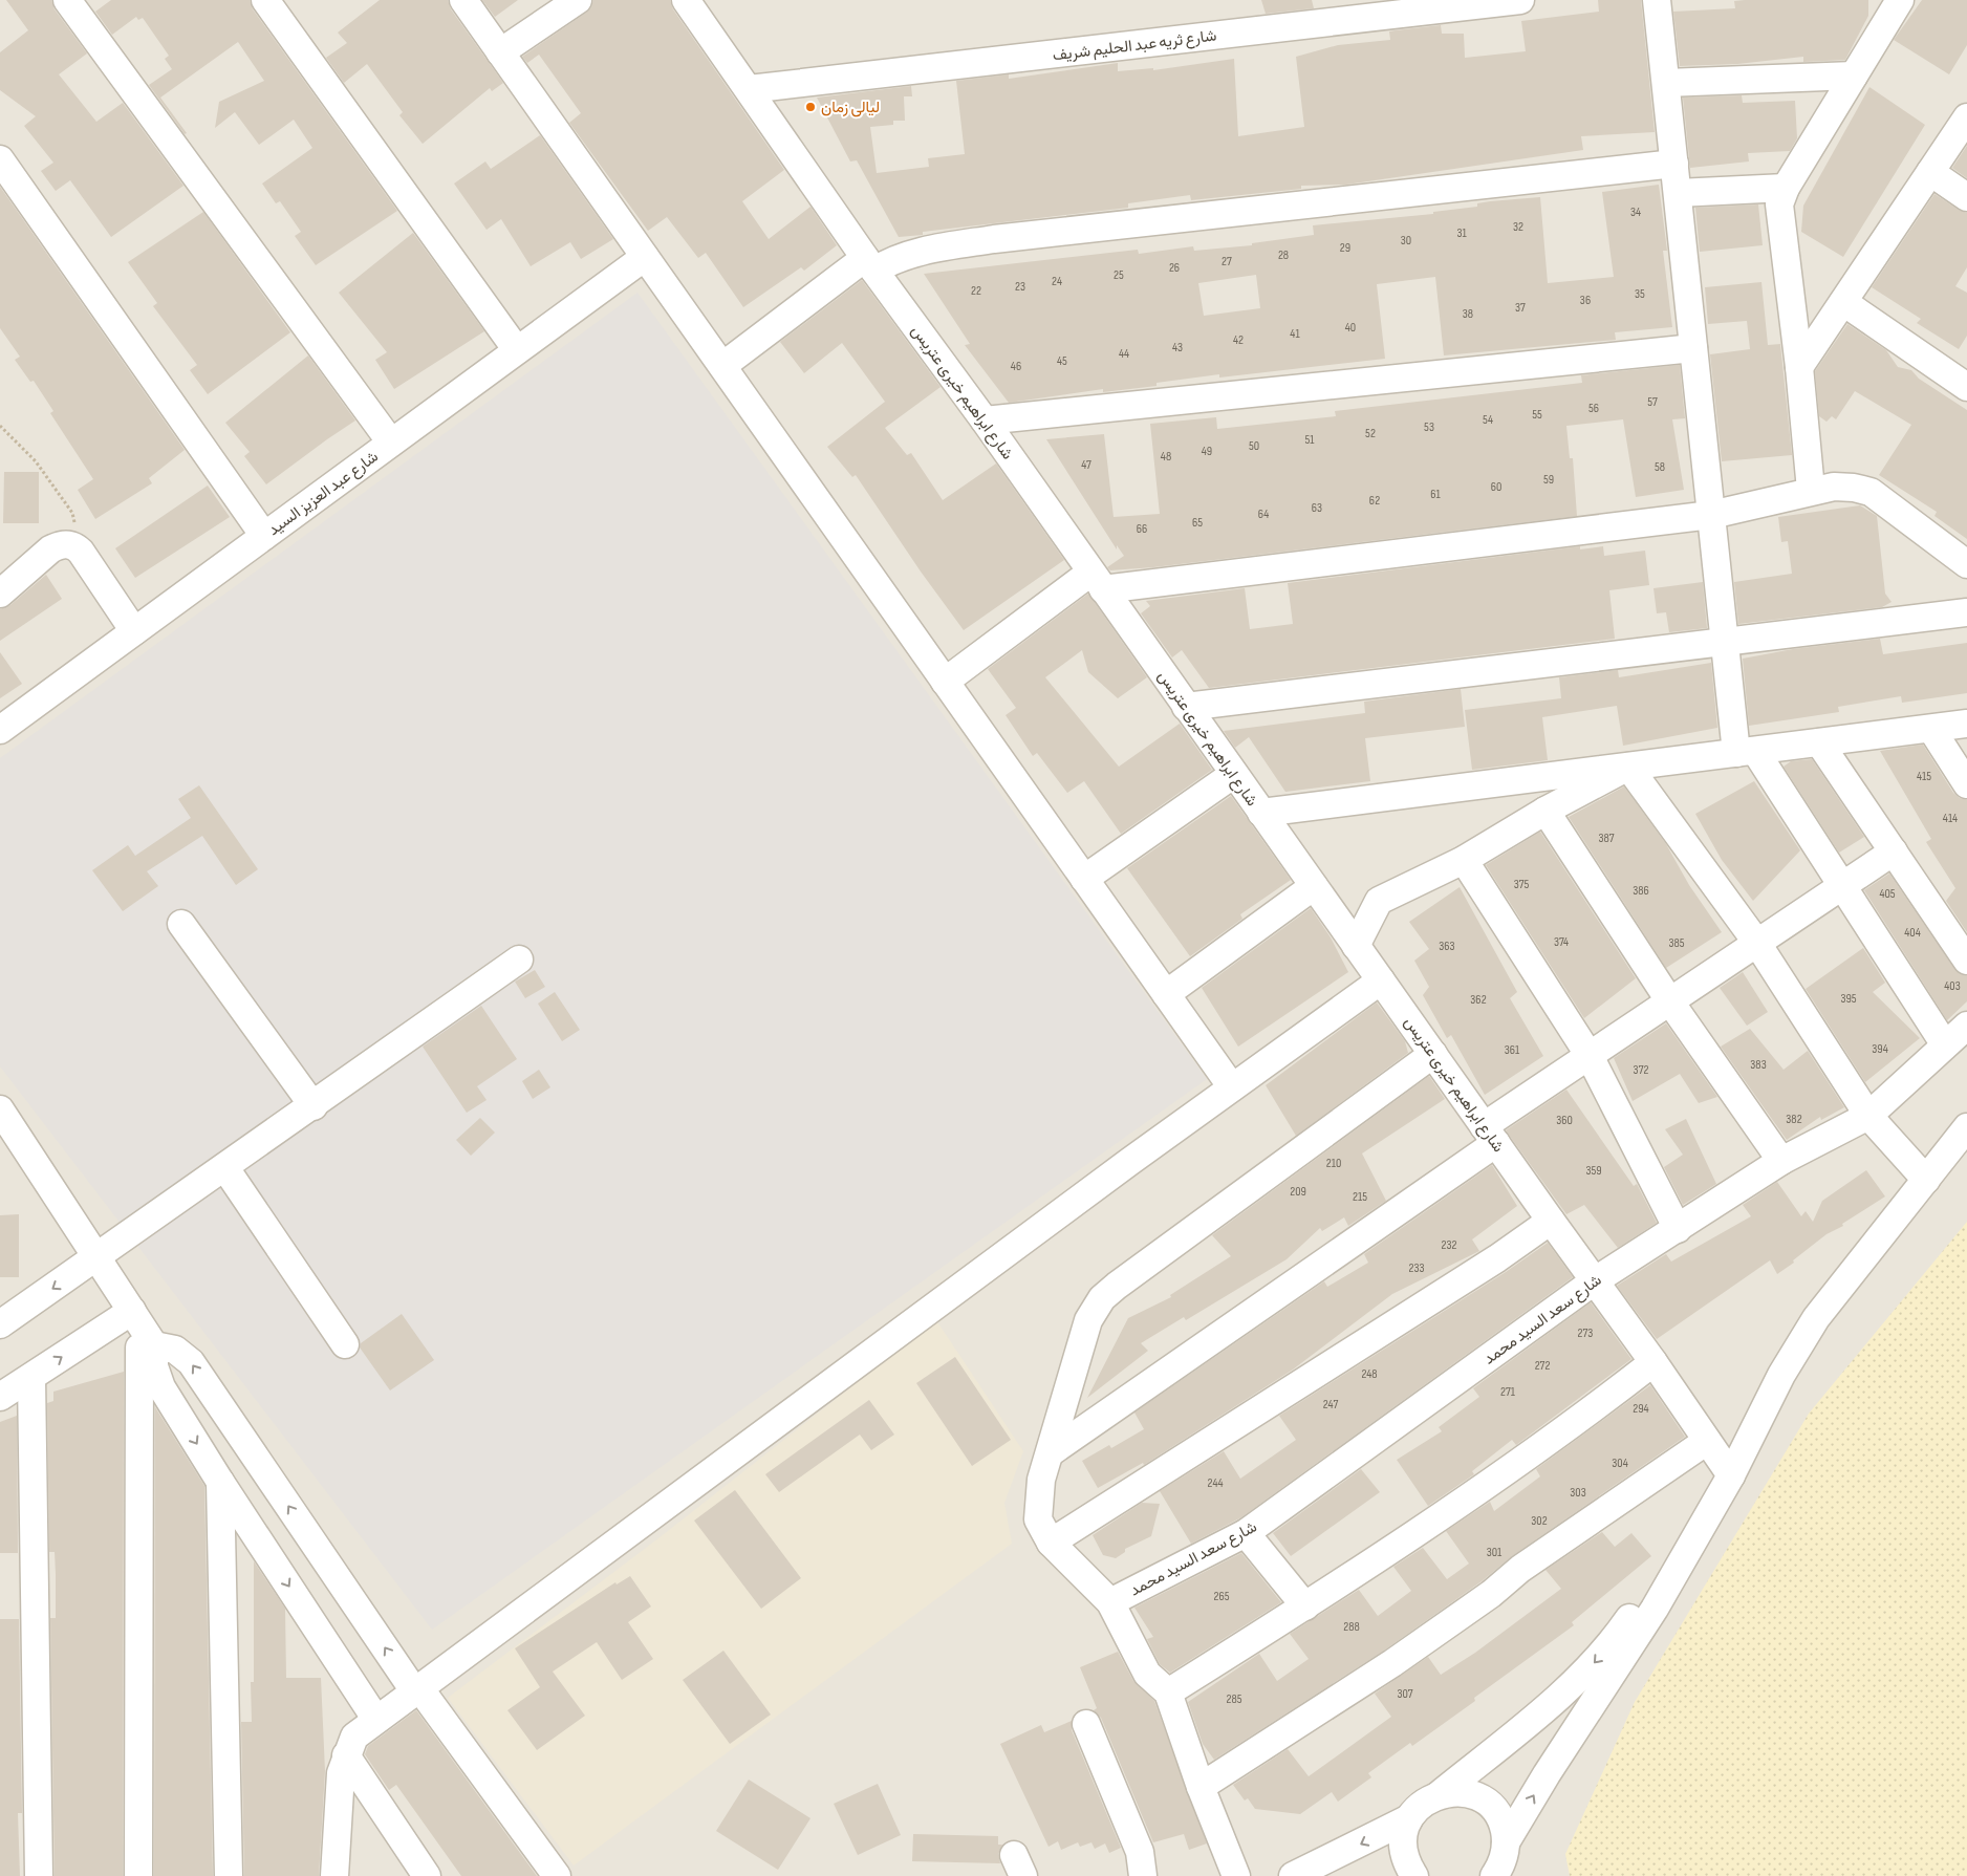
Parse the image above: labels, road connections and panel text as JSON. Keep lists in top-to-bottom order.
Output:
{
  "streets": {
    "street": [
      "شارع ثريه عبد الحليم شريف",
      "شارع ابراهيم خيرى عتريس",
      "شارع عبد العزيز السيد",
      "شارع سعد السيد محمد"
    ]
  },
  "crossings": [
    ["شارع ثريه عبد الحليم شريف", "شارع ابراهيم خيرى عتريس"],
    ["شارع ابراهيم خيرى عتريس", "شارع سعد السيد محمد"]
  ],
  "places": ["ليالى زمان"],
  "house_numbers": [
    "34",
    "32",
    "31",
    "30",
    "29",
    "28",
    "27",
    "26",
    "25",
    "24",
    "23",
    "22",
    "35",
    "36",
    "37",
    "38",
    "40",
    "41",
    "42",
    "43",
    "44",
    "45",
    "46",
    "57",
    "56",
    "55",
    "54",
    "53",
    "52",
    "51",
    "50",
    "49",
    "48",
    "47",
    "58",
    "59",
    "60",
    "61",
    "62",
    "63",
    "64",
    "65",
    "66",
    "415",
    "414",
    "387",
    "375",
    "386",
    "405",
    "404",
    "374",
    "385",
    "363",
    "403",
    "395",
    "362",
    "394",
    "361",
    "383",
    "372",
    "382",
    "360",
    "210",
    "359",
    "209",
    "215",
    "232",
    "233",
    "273",
    "272",
    "248",
    "271",
    "247",
    "294",
    "304",
    "244",
    "303",
    "302",
    "301",
    "265",
    "288",
    "307",
    "285"
  ]
}
